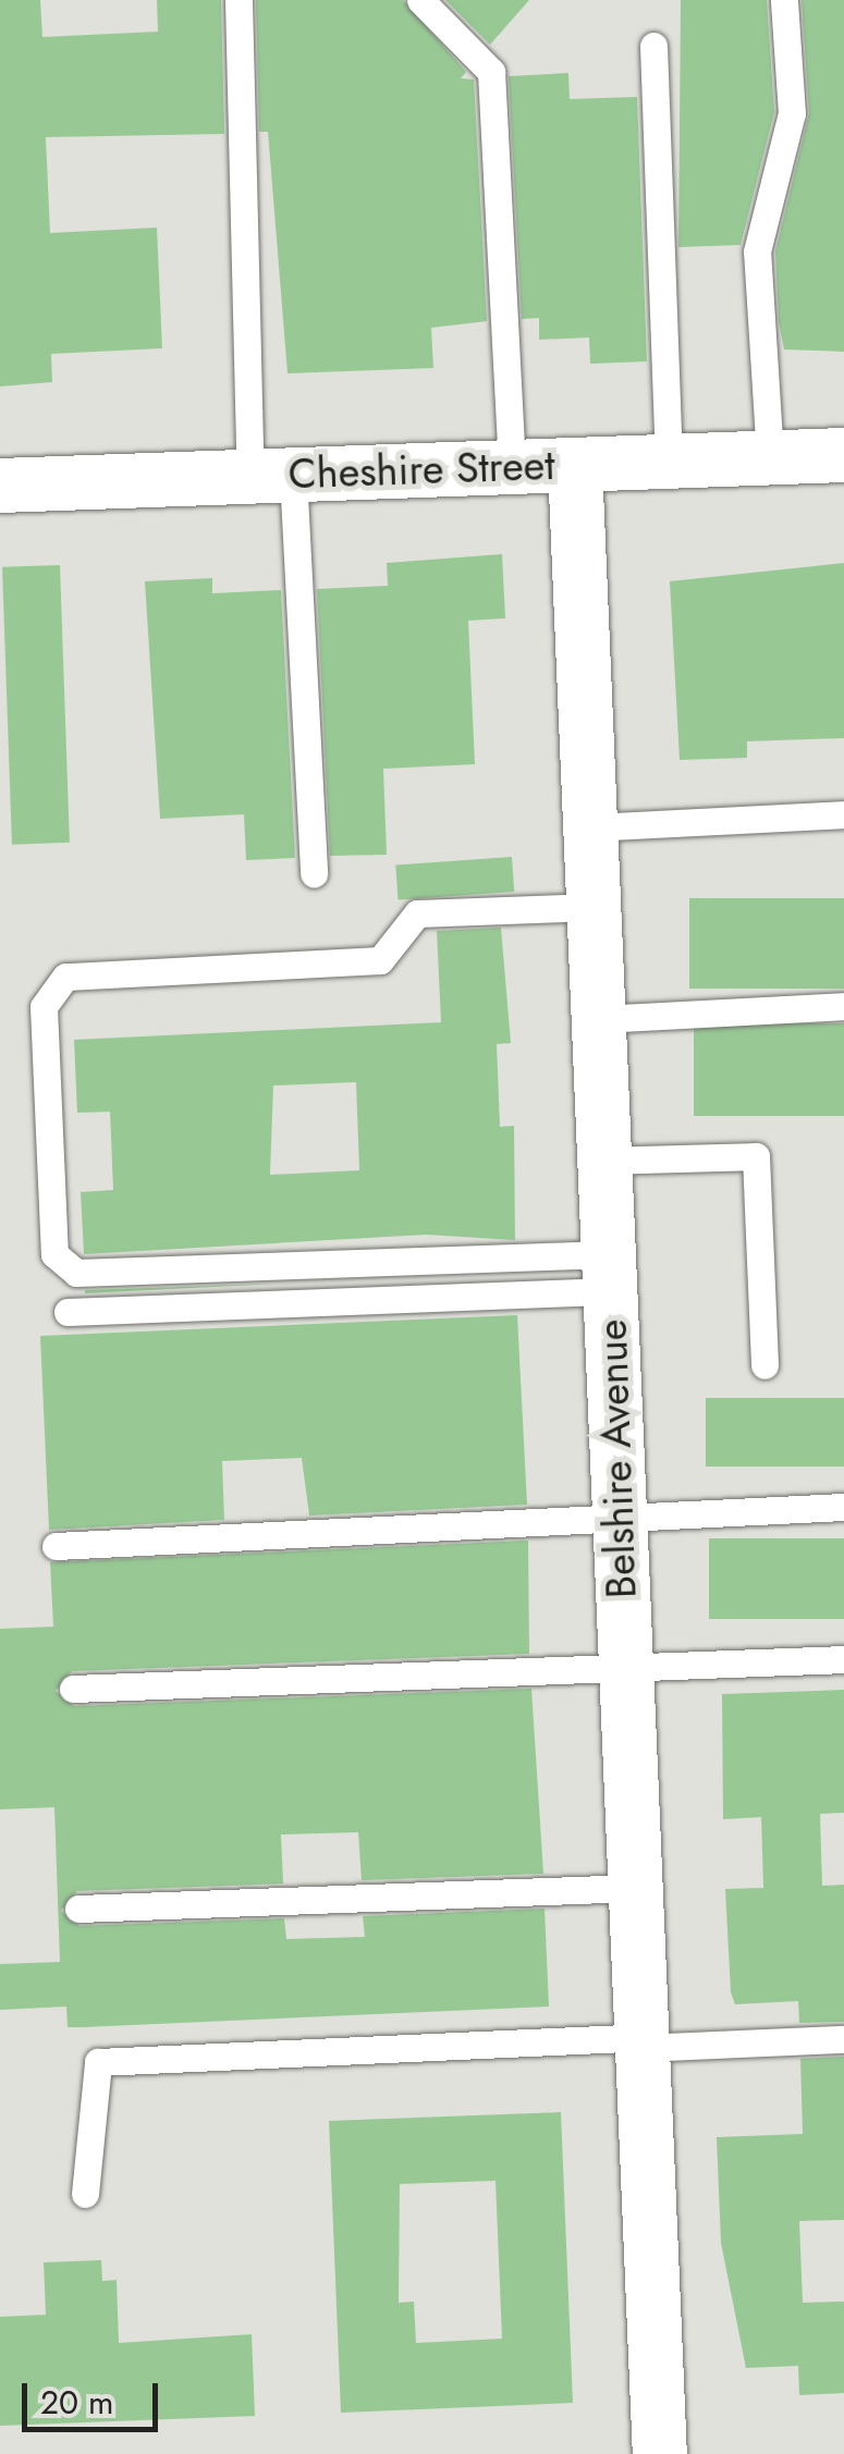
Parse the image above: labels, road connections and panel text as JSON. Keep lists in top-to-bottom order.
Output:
{
  "streets": {
    "street": ["Cheshire Street", "Belshire Avenue"]
  },
  "crossings": [
    ["Cheshire Street", "Belshire Avenue"]
  ],
  "scale_bar": "20 m"
}
